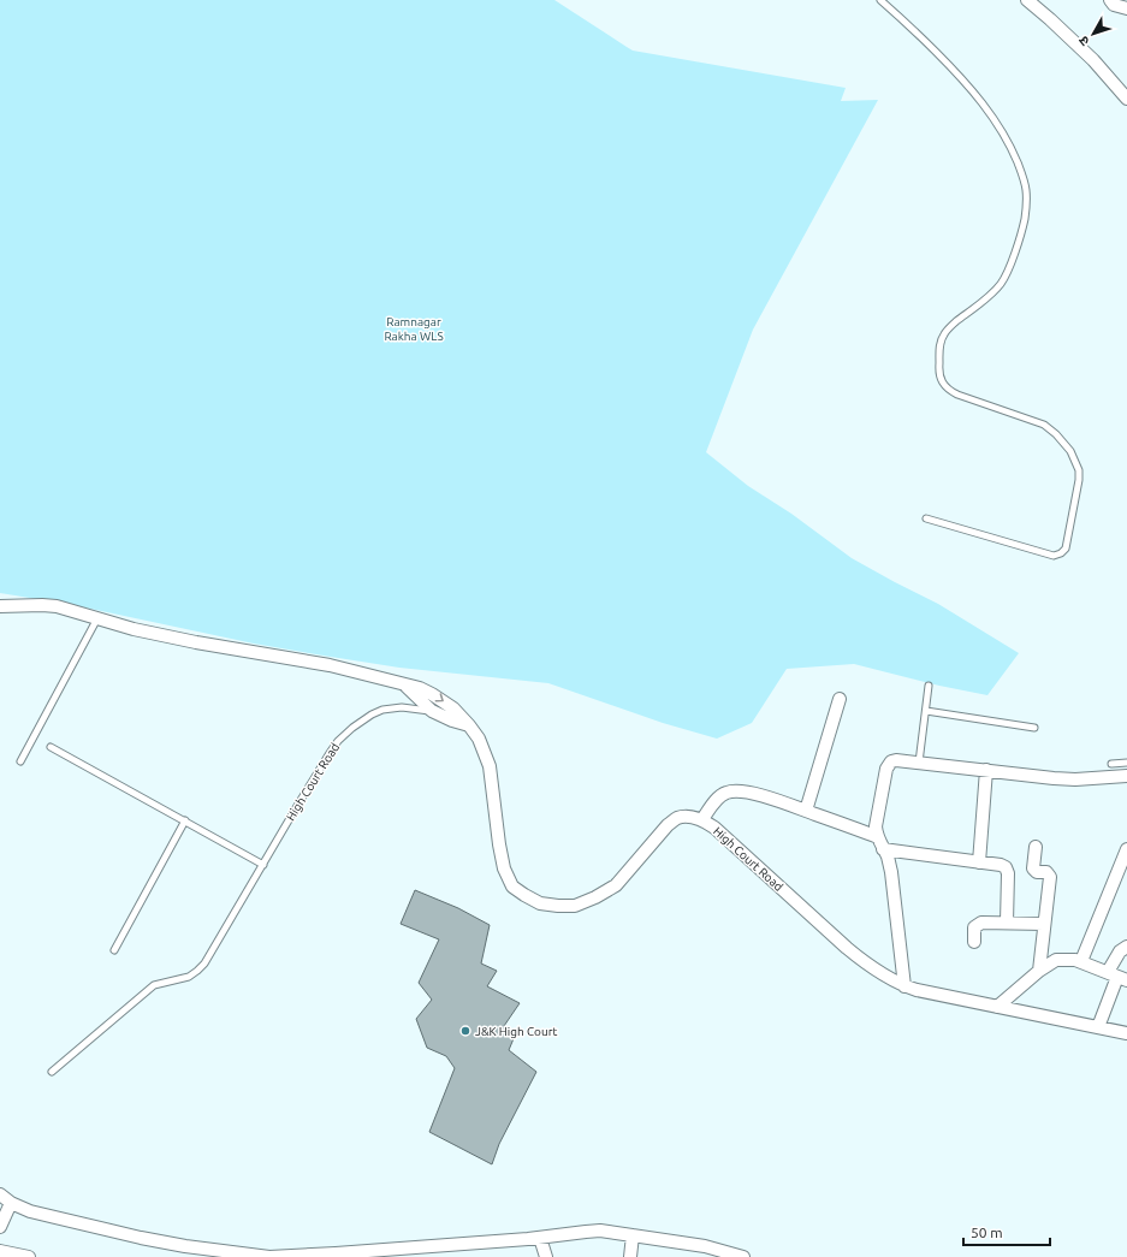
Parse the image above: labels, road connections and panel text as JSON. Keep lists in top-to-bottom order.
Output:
{
  "streets": {
    "street": ["High Court Road"]
  },
  "parks": ["Ramnagar Rakha WLS"],
  "places": ["J&K High Court"],
  "scale_bar": "50 m",
  "north": "bottom left"
}
